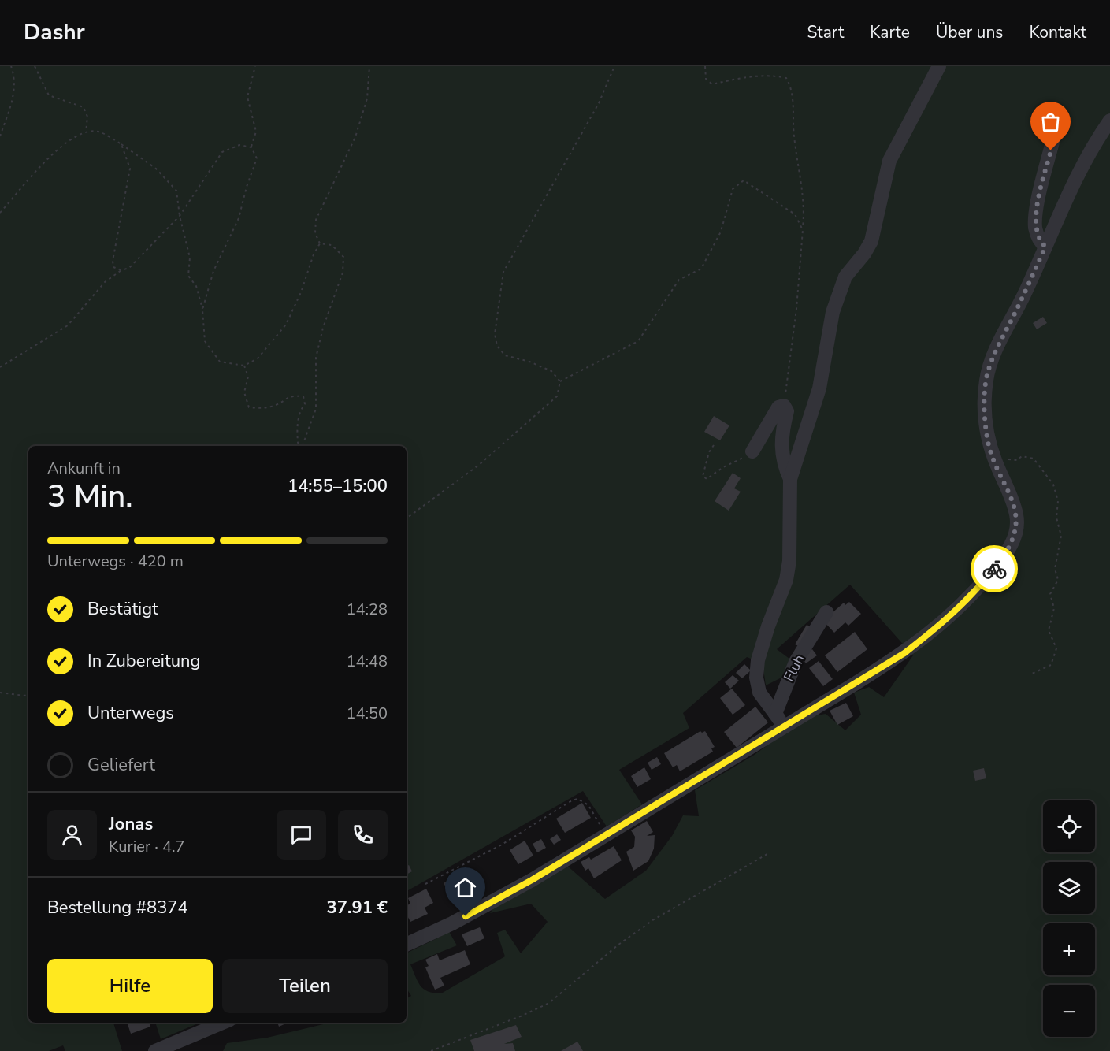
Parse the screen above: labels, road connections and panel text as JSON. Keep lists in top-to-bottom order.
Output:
{
  "streets": {
    "street": ["Fluh"]
  },
  "page": {
    "header": "Dashr",
    "nav": [
      "Start",
      "Karte",
      "Über uns",
      "Kontakt"
    ],
    "heading": ["3 Min.", "Ankunft in", "14:55–15:00"],
    "panel": [
      "Jonas",
      "Kurier · 4.7",
      "Bestellung #8374",
      "37.91 €"
    ],
    "bar": "Unterwegs · 420 m",
    "list": [
      ["Bestätigt", "14:28"],
      ["In Zubereitung", "14:48"],
      ["Unterwegs", "14:50"],
      "Geliefert"
    ],
    "map_buttons": ["+", "−"],
    "buttons": ["Hilfe", "Teilen"]
  }
}
